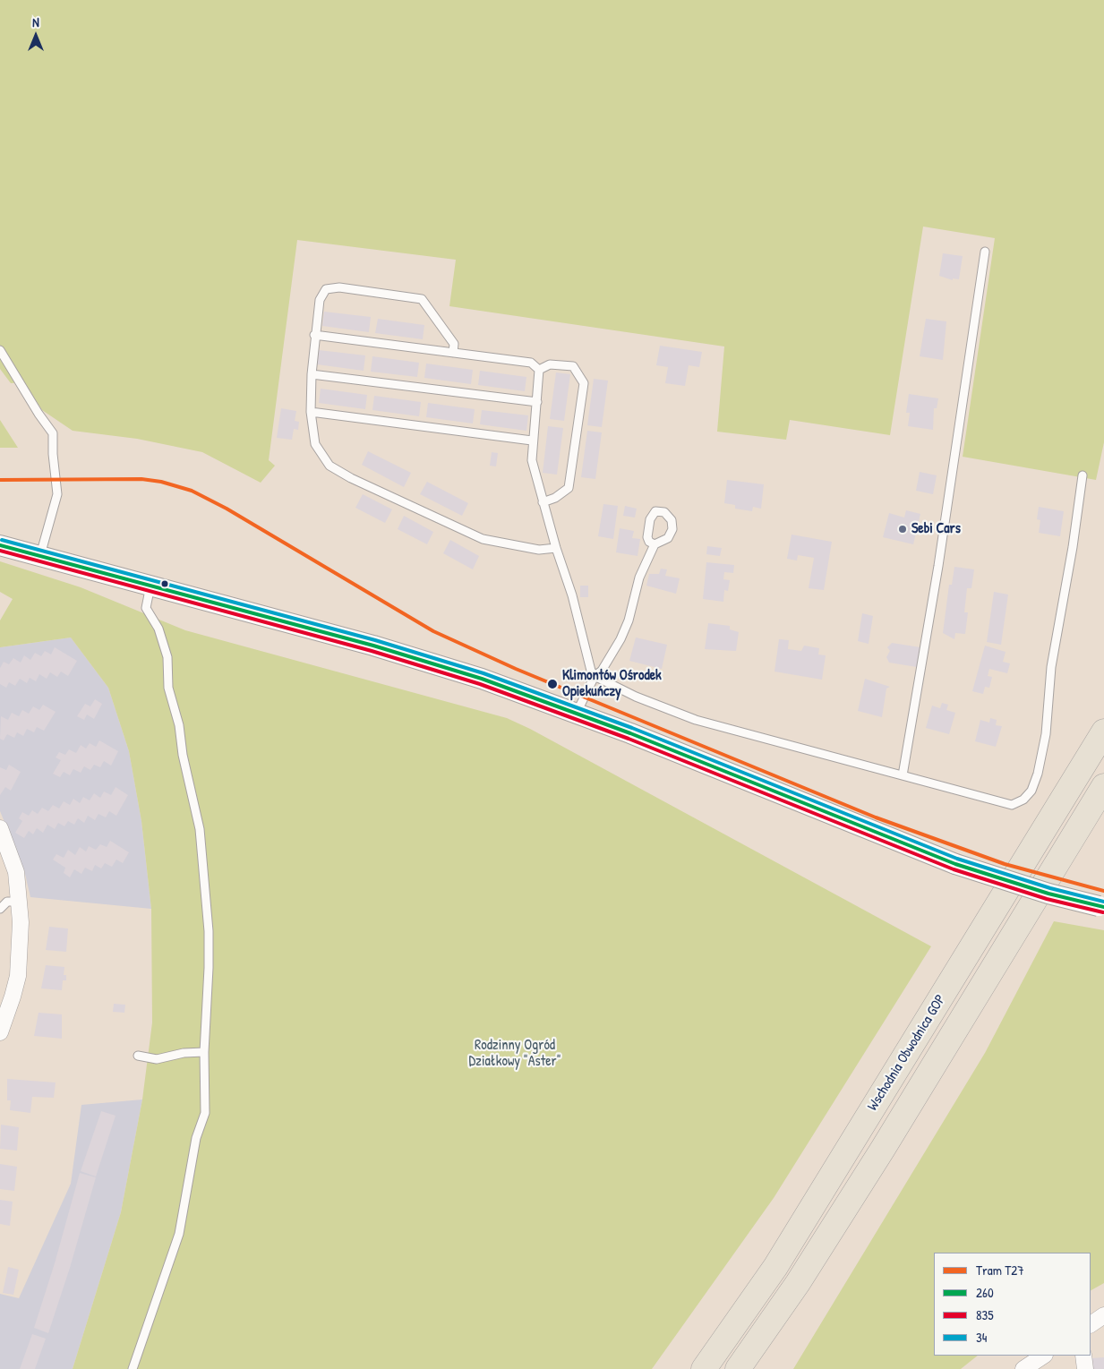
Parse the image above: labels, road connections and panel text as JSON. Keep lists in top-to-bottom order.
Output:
{
  "streets": {
    "highway": ["Wschodnia Obwodnica GOP"]
  },
  "parks": ["Rodzinny Ogród Działkowy \"Aster\""],
  "places": ["Sebi Cars", "Klimontów Ośrodek Opiekuńczy"],
  "lines": [
    "tram line T27",
    "transit line 34",
    "transit line 260",
    "transit line 835"
  ],
  "legend": [
    "Tram T27",
    "260",
    "835",
    "34"
  ],
  "north": "top"
}
